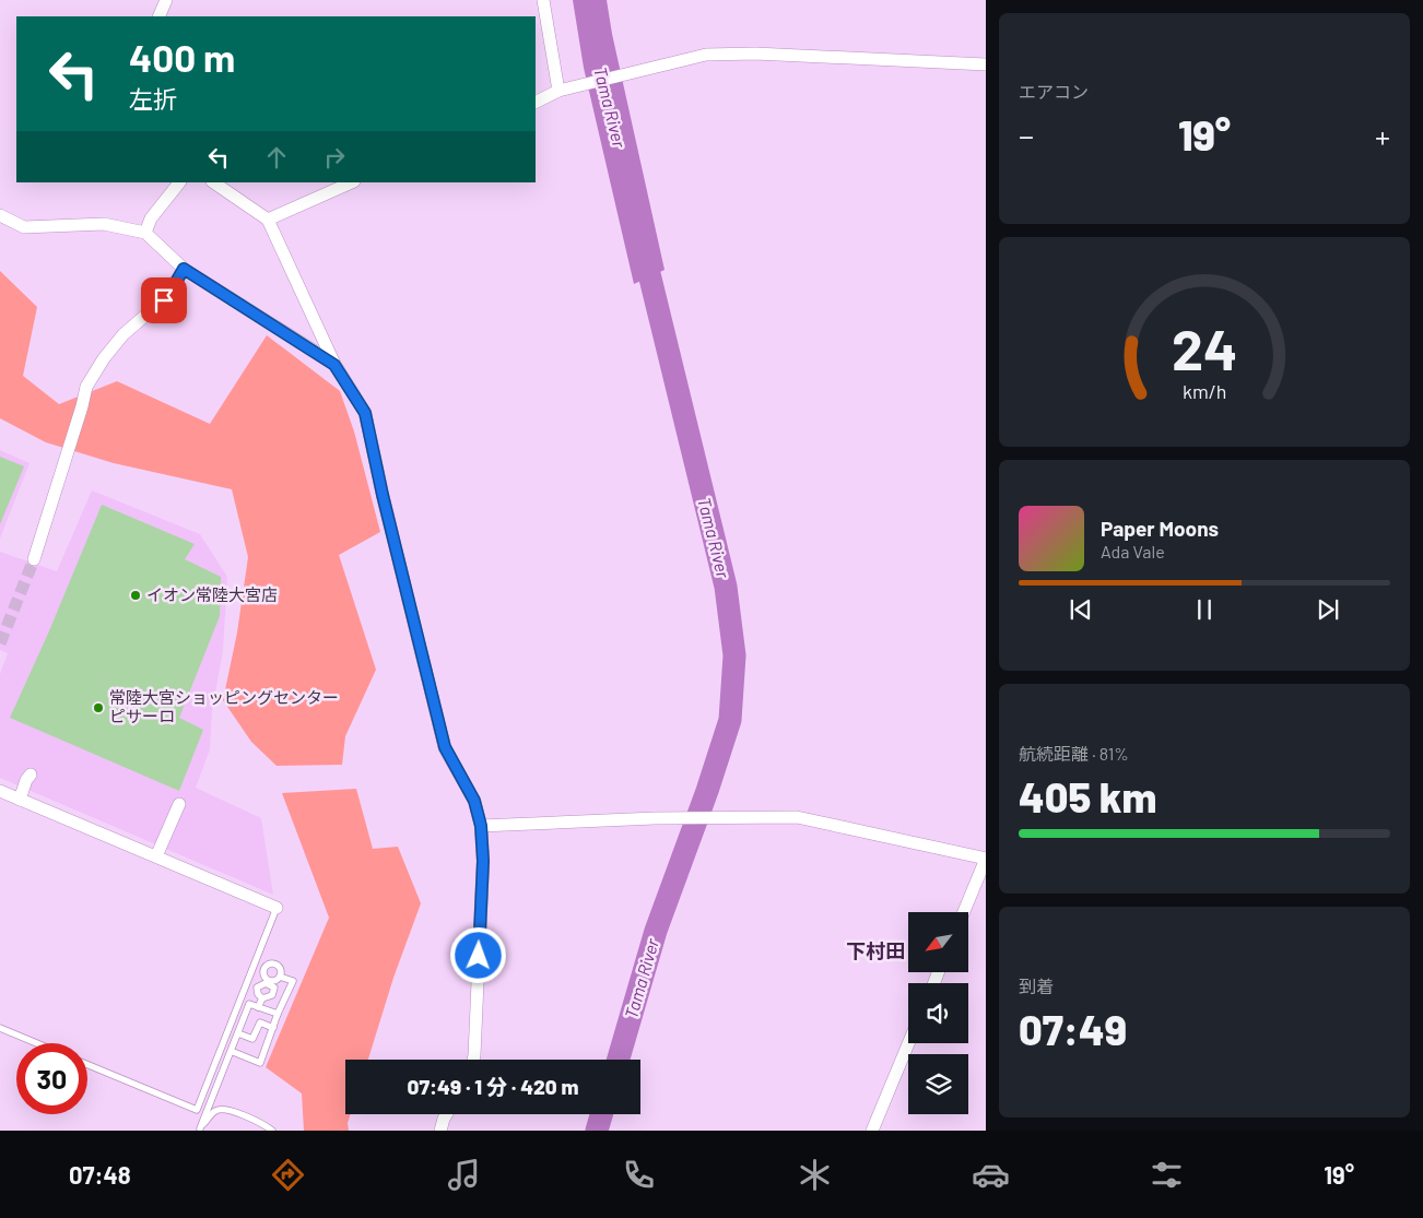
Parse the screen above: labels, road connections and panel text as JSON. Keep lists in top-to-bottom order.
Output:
{
  "districts": ["下村田"],
  "water": ["Tama River"],
  "places": ["イオン常陸大宮店", "常陸大宮ショッピングセンター ピサーロ"],
  "north": "bottom left",
  "page": {
    "tile": [
      "エアコン",
      ["航続距離 · 81%", "405 km"],
      ["到着", "07:49"]
    ],
    "turn": ["400 m", "左折"],
    "heat": ["−", "19°", "+"],
    "song": ["Paper Moons", "Ada Vale"],
    "limit": "30",
    "trip": "07:49 · 1 分 · 420 m",
    "tabs": ["07:48", "19°"],
    "gauge": ["24", "km/h"]
  }
}
